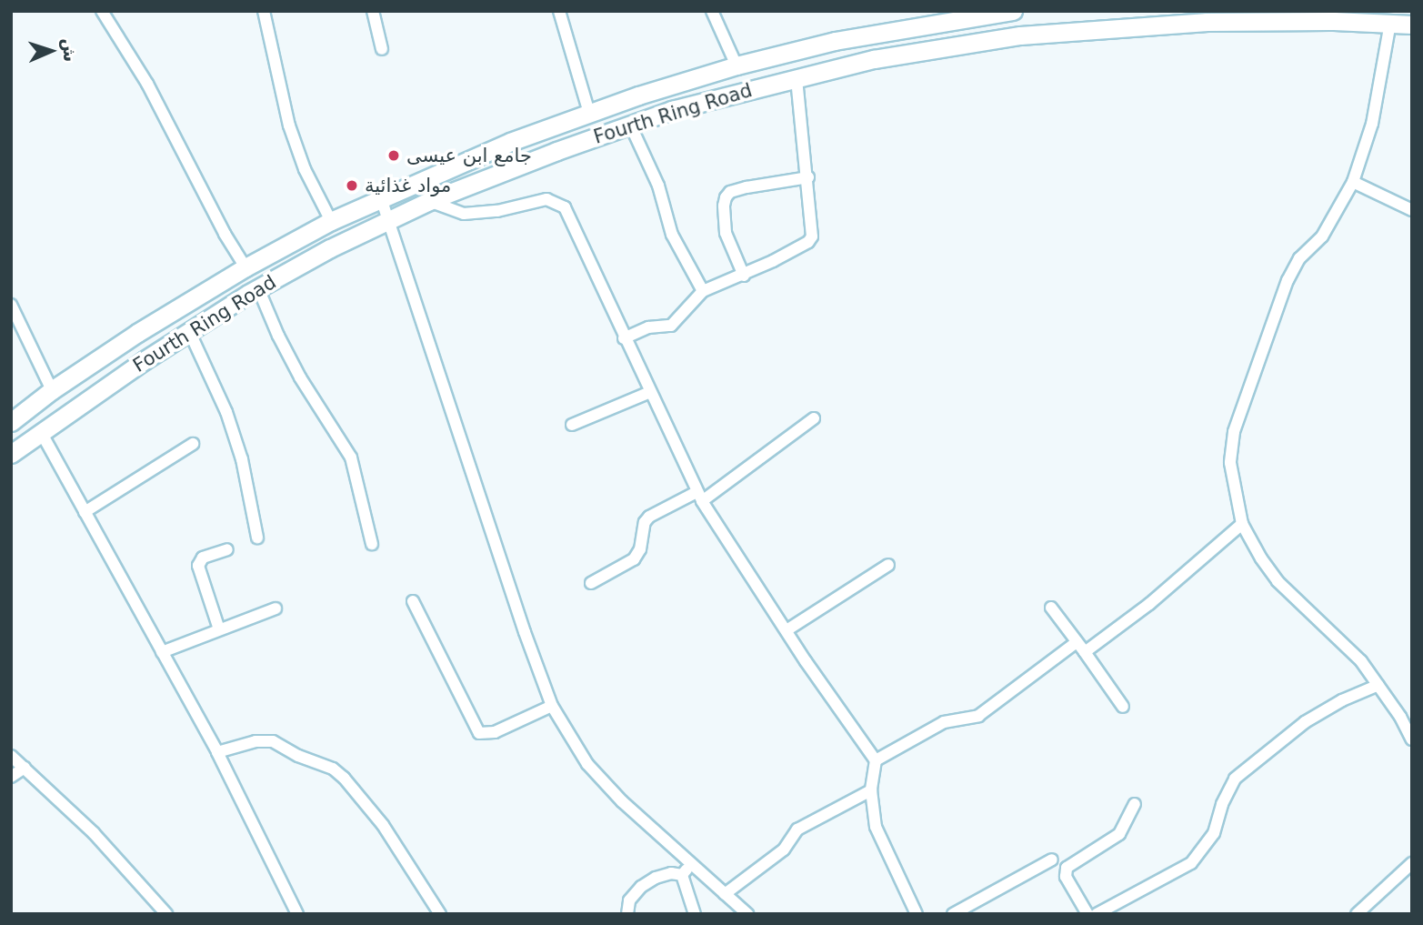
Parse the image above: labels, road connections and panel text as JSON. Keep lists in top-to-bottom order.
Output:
{
  "streets": {
    "main road": ["Fourth Ring Road"]
  },
  "places": ["جامع ابن عيسى", "مواد غذائية"],
  "north": "right"
}
